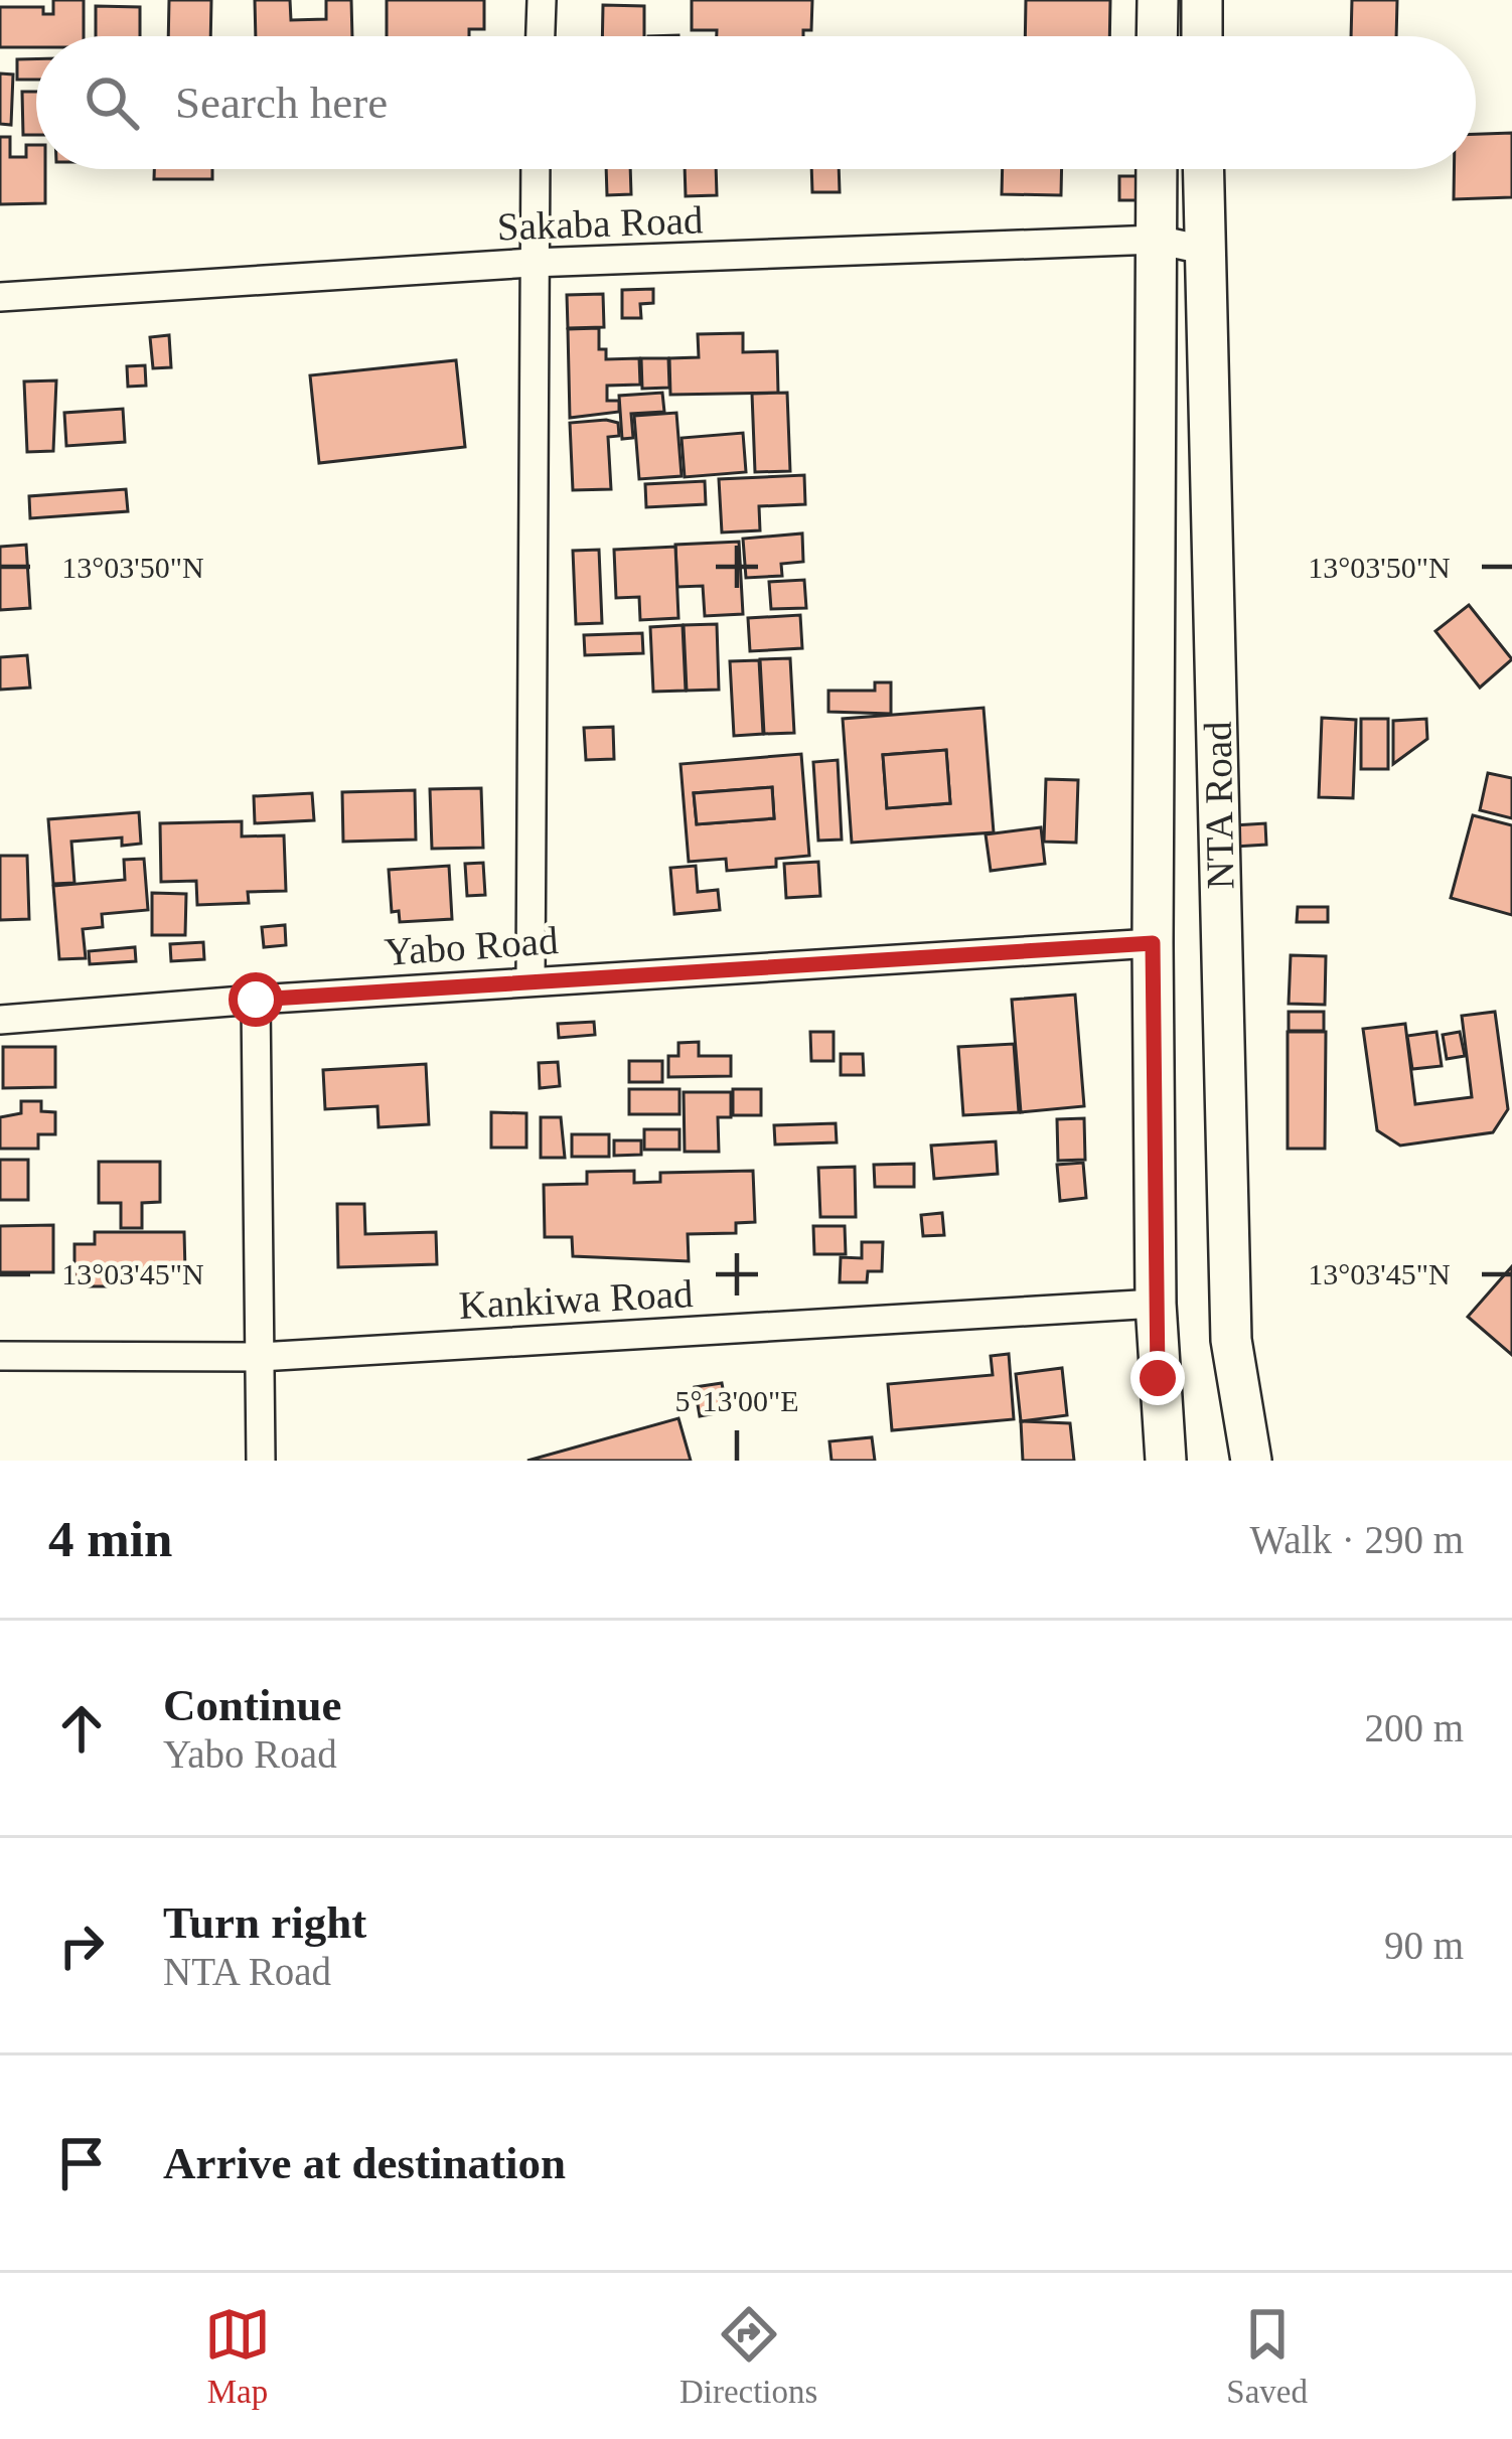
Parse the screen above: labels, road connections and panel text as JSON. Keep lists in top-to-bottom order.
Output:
{
  "streets": {
    "main road": ["NTA Road"],
    "street": ["Sakaba Road", "Yabo Road", "Kankiwa Road"]
  },
  "crossings": [
    ["Sakaba Road", "NTA Road"],
    ["NTA Road", "Yabo Road"],
    ["NTA Road", "Kankiwa Road"]
  ],
  "page": {
    "search": "Search here",
    "heading": ["4 min", "Walk · 290 m"],
    "list": [
      ["Continue", "Yabo Road", "200 m"],
      ["Turn right", "NTA Road", "90 m"],
      "Arrive at destination"
    ],
    "nav": ["Map", "Directions", "Saved"]
  },
  "coordinates": ["13°03'50\"N", "13°03'45\"N", "5°13'00\"E"]
}
